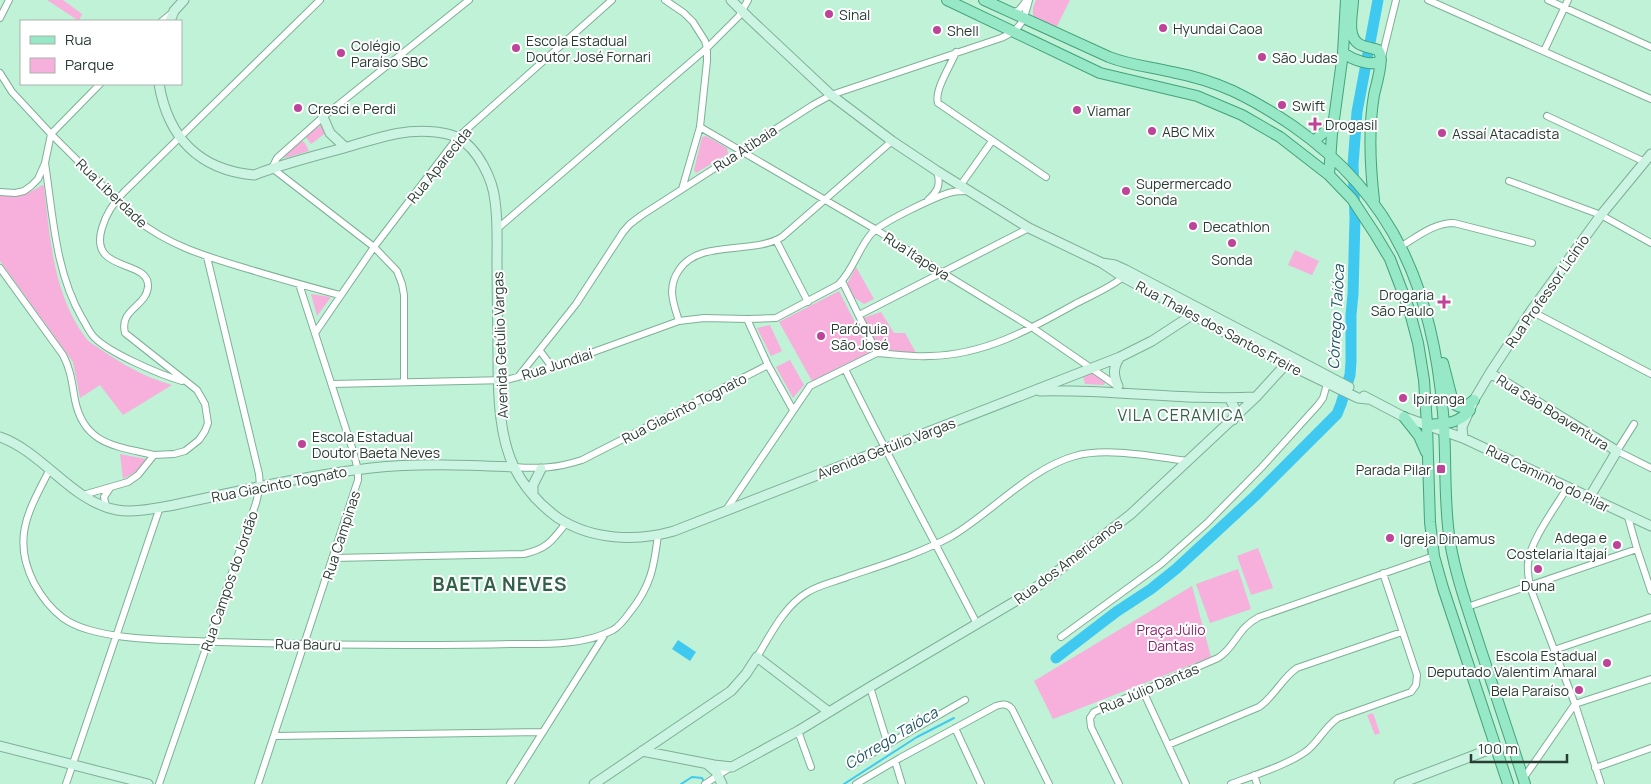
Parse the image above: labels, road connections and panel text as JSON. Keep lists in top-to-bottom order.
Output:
{
  "streets": {
    "street": [
      "Rua Atibaia",
      "Rua Aparecida",
      "Rua Liberdade",
      "Rua Itapeva",
      "Rua Professor Licínio",
      "Rua Thales dos Santos Freire",
      "Avenida Getúlio Vargas",
      "Rua Jundiaí",
      "Rua Giacinto Tognato",
      "Rua São Boaventura",
      "Rua Caminho do Pilar",
      "Rua Campinas",
      "Rua dos Americanos",
      "Rua Campos do Jordão",
      "Rua Bauru",
      "Rua Júlio Dantas"
    ]
  },
  "crossings": [
    ["Rua Atibaia", "Rua Itapeva"],
    ["Rua Atibaia", "Rua Thales dos Santos Freire"],
    ["Rua Atibaia", "Rua Jundiaí"],
    ["Rua Aparecida", "Rua Liberdade"],
    ["Rua Aparecida", "Avenida Getúlio Vargas"],
    ["Rua Aparecida", "Rua Campinas"],
    ["Rua Liberdade", "Rua Campinas"],
    ["Rua Liberdade", "Rua Campos do Jordão"],
    ["Rua Itapeva", "Avenida Getúlio Vargas"],
    ["Rua Professor Licínio", "Rua São Boaventura"],
    ["Rua Professor Licínio", "Rua Caminho do Pilar"],
    ["Rua Thales dos Santos Freire", "Avenida Getúlio Vargas"],
    ["Rua Thales dos Santos Freire", "Rua dos Americanos"],
    ["Avenida Getúlio Vargas", "Rua Jundiaí"],
    ["Avenida Getúlio Vargas", "Rua Giacinto Tognato"],
    ["Avenida Getúlio Vargas", "Rua Bauru"],
    ["Rua Jundiaí", "Rua Campinas"],
    ["Rua Giacinto Tognato", "Rua Campinas"],
    ["Rua Giacinto Tognato", "Rua Campos do Jordão"],
    ["Rua Giacinto Tognato", "Rua Bauru"],
    ["Rua Campinas", "Rua Bauru"],
    ["Rua Campos do Jordão", "Rua Bauru"]
  ],
  "districts": ["VILA CERAMICA", "BAETA NEVES"],
  "water": ["Córrego Taióca"],
  "parks": ["Praça Júlio Dantas"],
  "places": {
    "other": [
      "Sinal",
      "Hyundai Caoa",
      "Shell",
      "Escola Estadual Doutor José Fornari",
      "Colégio Paraíso SBC",
      "São Judas",
      "Swift",
      "Cresci e Perdi",
      "Viamar",
      "ABC Mix",
      "Assaí Atacadista",
      "Supermercado Sonda",
      "Decathlon",
      "Sonda",
      "Paróquia São José",
      "Ipiranga",
      "Escola Estadual Doutor Baeta Neves",
      "Igreja Dinamus",
      "Adega e Costelaria Itajaí",
      "Duna",
      "Escola Estadual Deputado Valentim Amaral",
      "Bela Paraíso"
    ],
    "health": ["Drogasil", "Drogaria São Paulo"],
    "transit": ["Parada Pilar"]
  },
  "legend": ["Rua", "Parque"],
  "scale_bar": "100 m"
}
